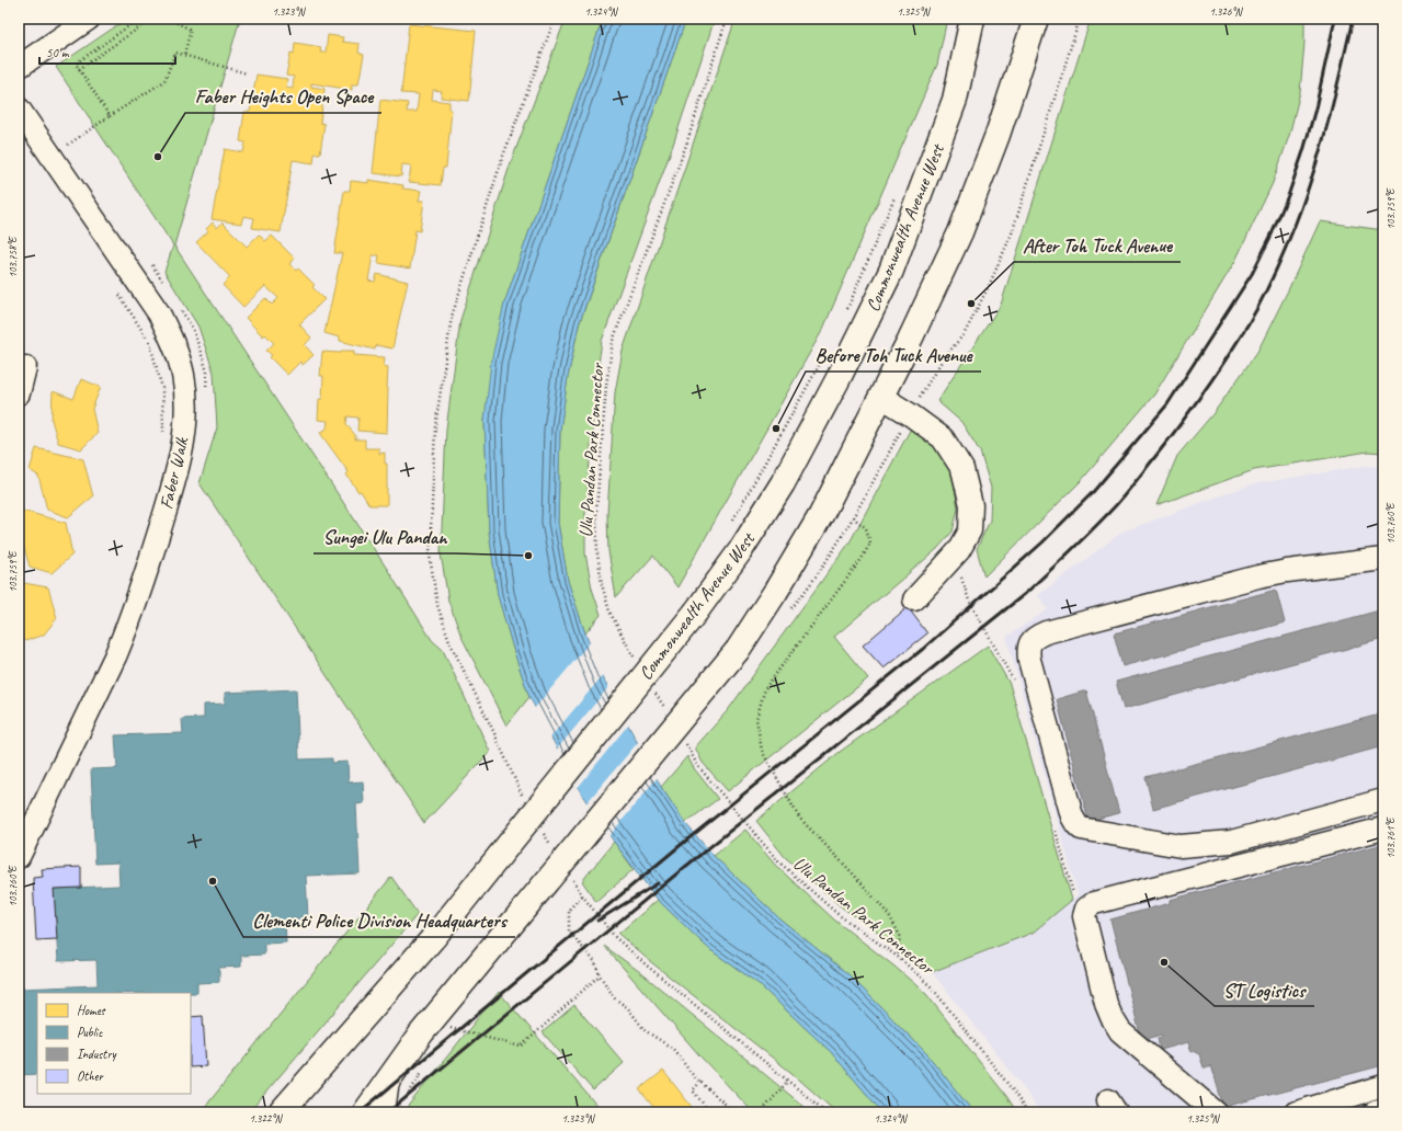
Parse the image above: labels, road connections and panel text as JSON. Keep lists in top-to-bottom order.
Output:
{
  "streets": {
    "main road": ["Commonwealth Avenue West"],
    "street": ["Faber Walk"],
    "path": ["Ulu Pandan Park Connector"]
  },
  "places": [
    "Faber Heights Open Space",
    "After Toh Tuck Avenue",
    "Before Toh Tuck Avenue",
    "Sungei Ulu Pandan",
    "Clementi Police Division Headquarters",
    "ST Logistics"
  ],
  "legend": [
    "Homes",
    "Public",
    "Industry",
    "Other"
  ],
  "scale_bar": "50 m",
  "coordinates": [
    "1.323°N",
    "1.324°N",
    "1.325°N",
    "1.326°N",
    "103.759°E",
    "103.758°E",
    "103.760°E",
    "103.761°E",
    "1.322°N"
  ]
}
